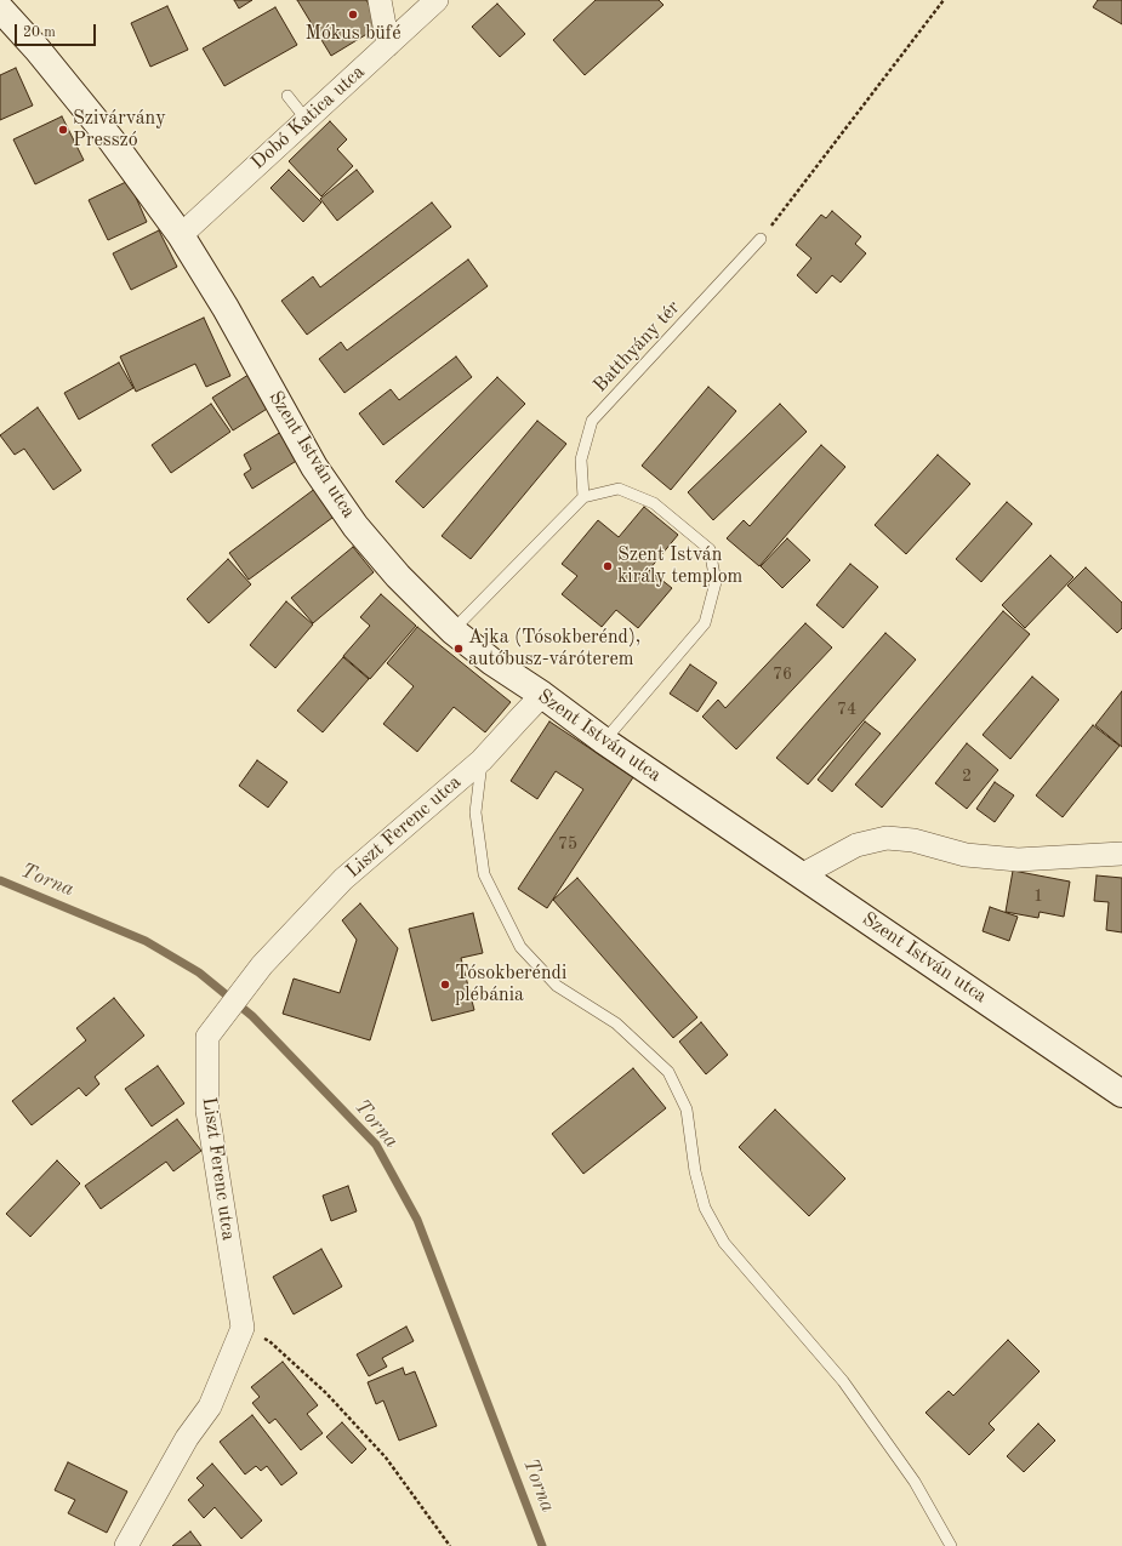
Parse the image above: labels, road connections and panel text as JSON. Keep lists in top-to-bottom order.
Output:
{
  "streets": {
    "main road": ["Szent István utca"],
    "street": ["Dobó Katica utca", "Liszt Ferenc utca"],
    "lane": ["Batthyány tér"]
  },
  "crossings": [
    ["Dobó Katica utca", "Szent István utca"],
    ["Szent István utca", "Liszt Ferenc utca"]
  ],
  "water": ["Torna"],
  "places": [
    "Mókus büfé",
    "Szivárvány Presszó",
    "Szent István király templom",
    "Ajka (Tósokberénd), autóbusz-váróterem",
    "Tósokberéndi plébánia"
  ],
  "house_numbers": [
    "76",
    "74",
    "2",
    "75",
    "1"
  ],
  "scale_bar": "20 m"
}
